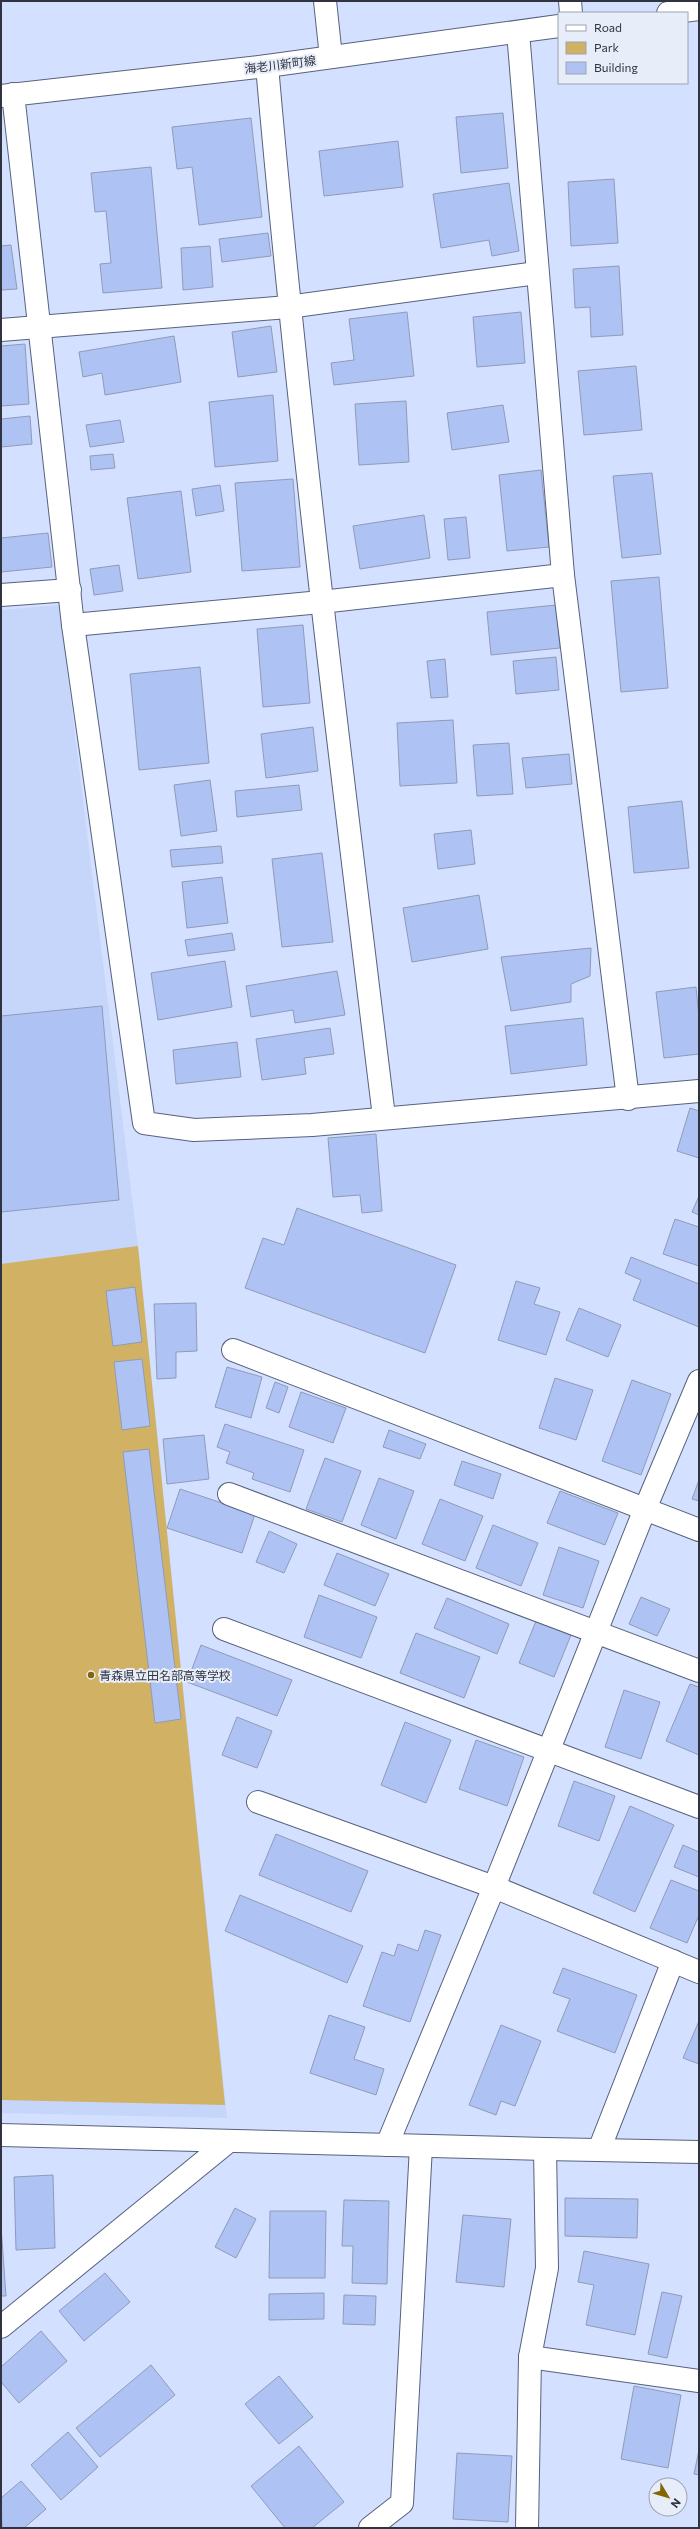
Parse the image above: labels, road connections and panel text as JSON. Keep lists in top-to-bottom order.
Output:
{
  "streets": {
    "street": ["海老川新町線"]
  },
  "places": ["青森県立田名部高等学校"],
  "legend": ["Road", "Park", "Building"],
  "north": "bottom right"
}
